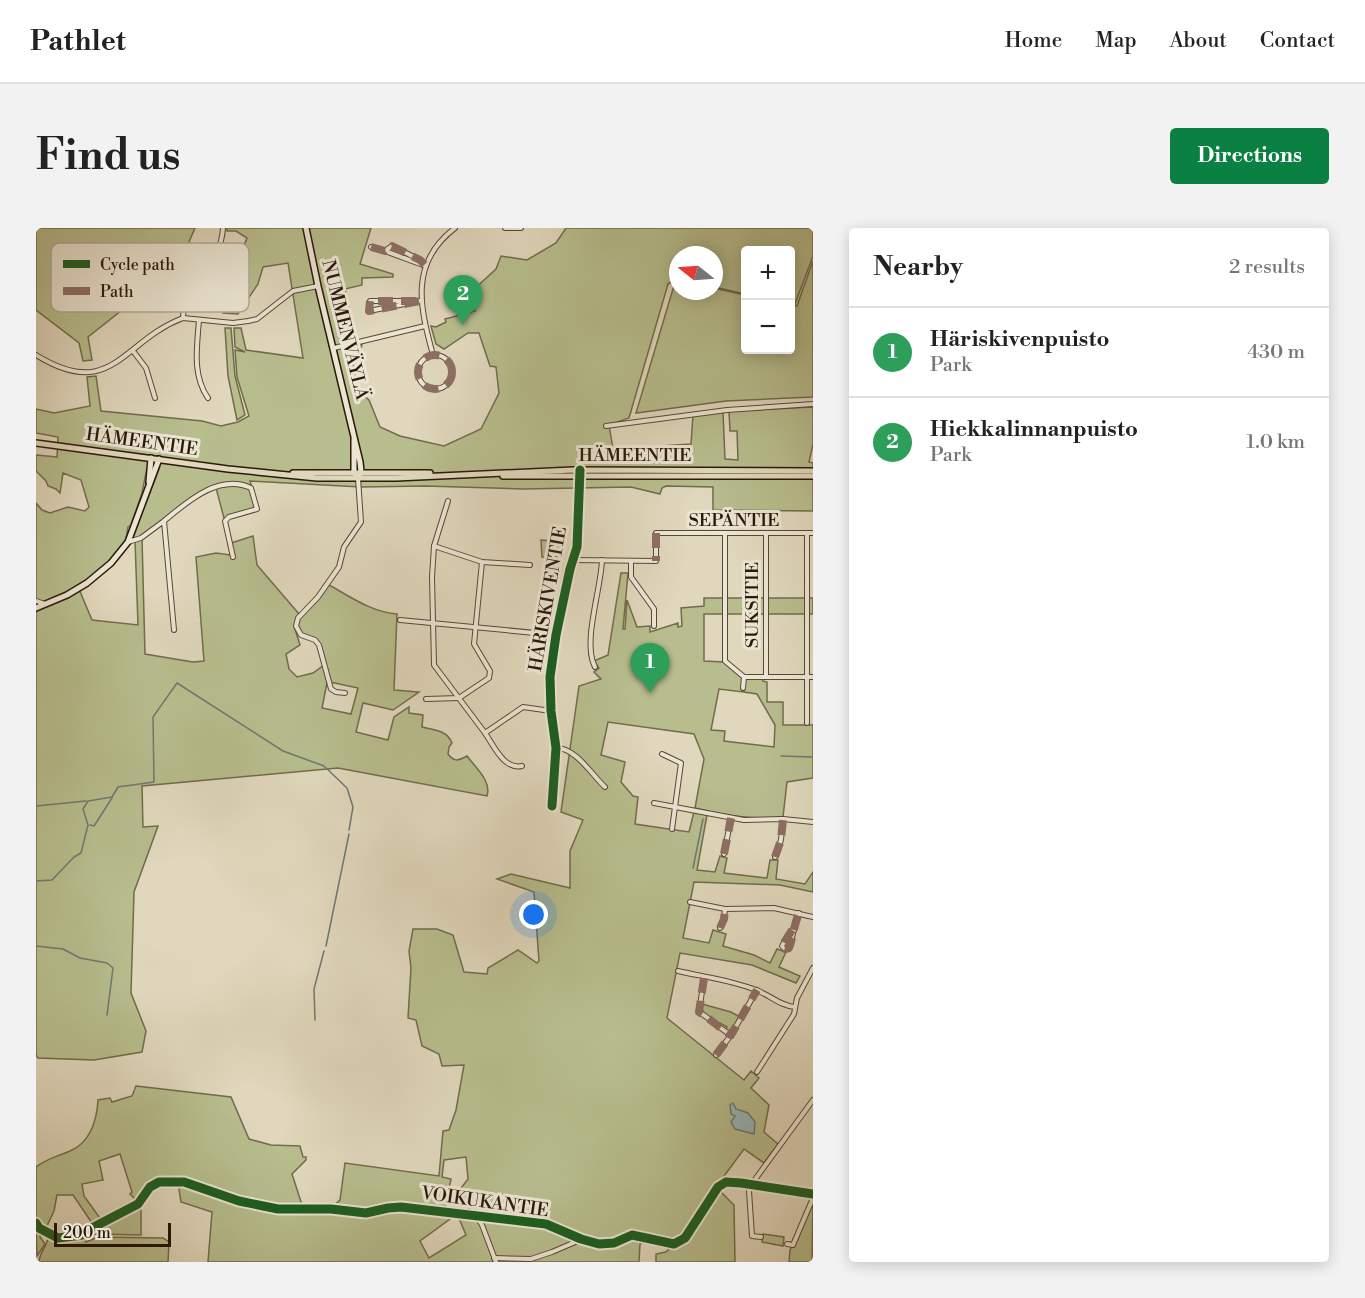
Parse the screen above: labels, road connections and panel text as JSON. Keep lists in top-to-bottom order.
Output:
{
  "streets": {
    "main road": ["HÄMEENTIE"],
    "street": [
      "NUMMENVÄYLÄ",
      "SEPÄNTIE",
      "HÄRISKIVENTIE",
      "SUKSITIE",
      "VOIKUKANTIE"
    ]
  },
  "crossings": [
    ["NUMMENVÄYLÄ", "HÄMEENTIE"],
    ["HÄMEENTIE", "HÄRISKIVENTIE"],
    ["SEPÄNTIE", "SUKSITIE"]
  ],
  "legend": ["Cycle path", "Path"],
  "scale_bar": "200 m",
  "north": "left",
  "page": {
    "header": "Pathlet",
    "nav": [
      "Home",
      "Map",
      "About",
      "Contact"
    ],
    "buttons": "Directions",
    "title": "Find us",
    "heading": ["Nearby", "2 results"],
    "map_buttons": ["+", "−"],
    "pins": ["2", "1"],
    "list": [
      {
        "mark": "1",
        "name": "Häriskivenpuisto",
        "note": "Park",
        "value": "430 m"
      },
      {
        "mark": "2",
        "name": "Hiekkalinnanpuisto",
        "note": "Park",
        "value": "1.0 km"
      }
    ],
    "scale": "200 m"
  }
}
